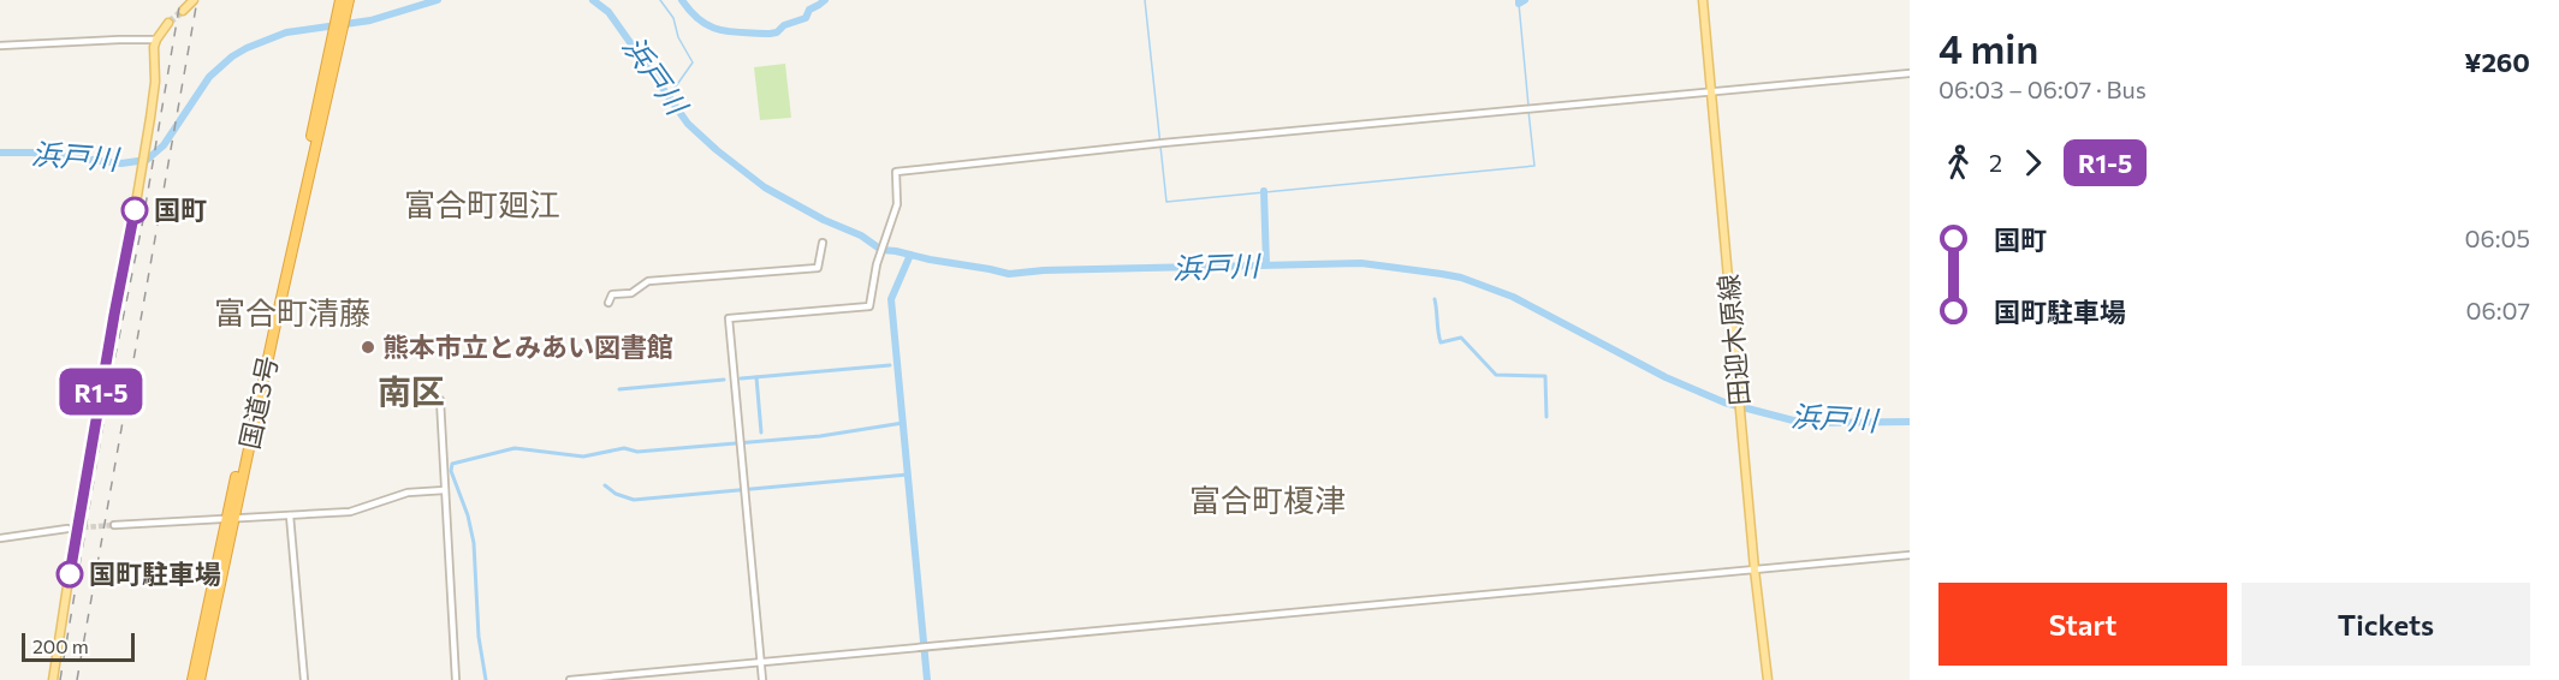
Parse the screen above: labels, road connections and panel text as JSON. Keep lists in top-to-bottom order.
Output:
{
  "streets": {
    "highway": ["国道3号"],
    "main road": ["田迎木原線"]
  },
  "districts": [
    "富合町廻江",
    "富合町清藤",
    "南区",
    "富合町榎津"
  ],
  "water": ["浜戸川"],
  "places": ["国町", "熊本市立とみあい図書館", "国町駐車場"],
  "lines": ["bus line R1-5"],
  "scale_bar": "200 m",
  "page": {
    "on_map": "R1-5",
    "heading": ["4 min", "06:03 – 06:07 · Bus", "¥260"],
    "legs": ["2", "R1-5"],
    "list": [
      {
        "name": "国町",
        "value": "06:05"
      },
      {
        "name": "国町駐車場",
        "value": "06:07"
      }
    ],
    "buttons": ["Start", "Tickets"],
    "scale": "200 m"
  }
}
